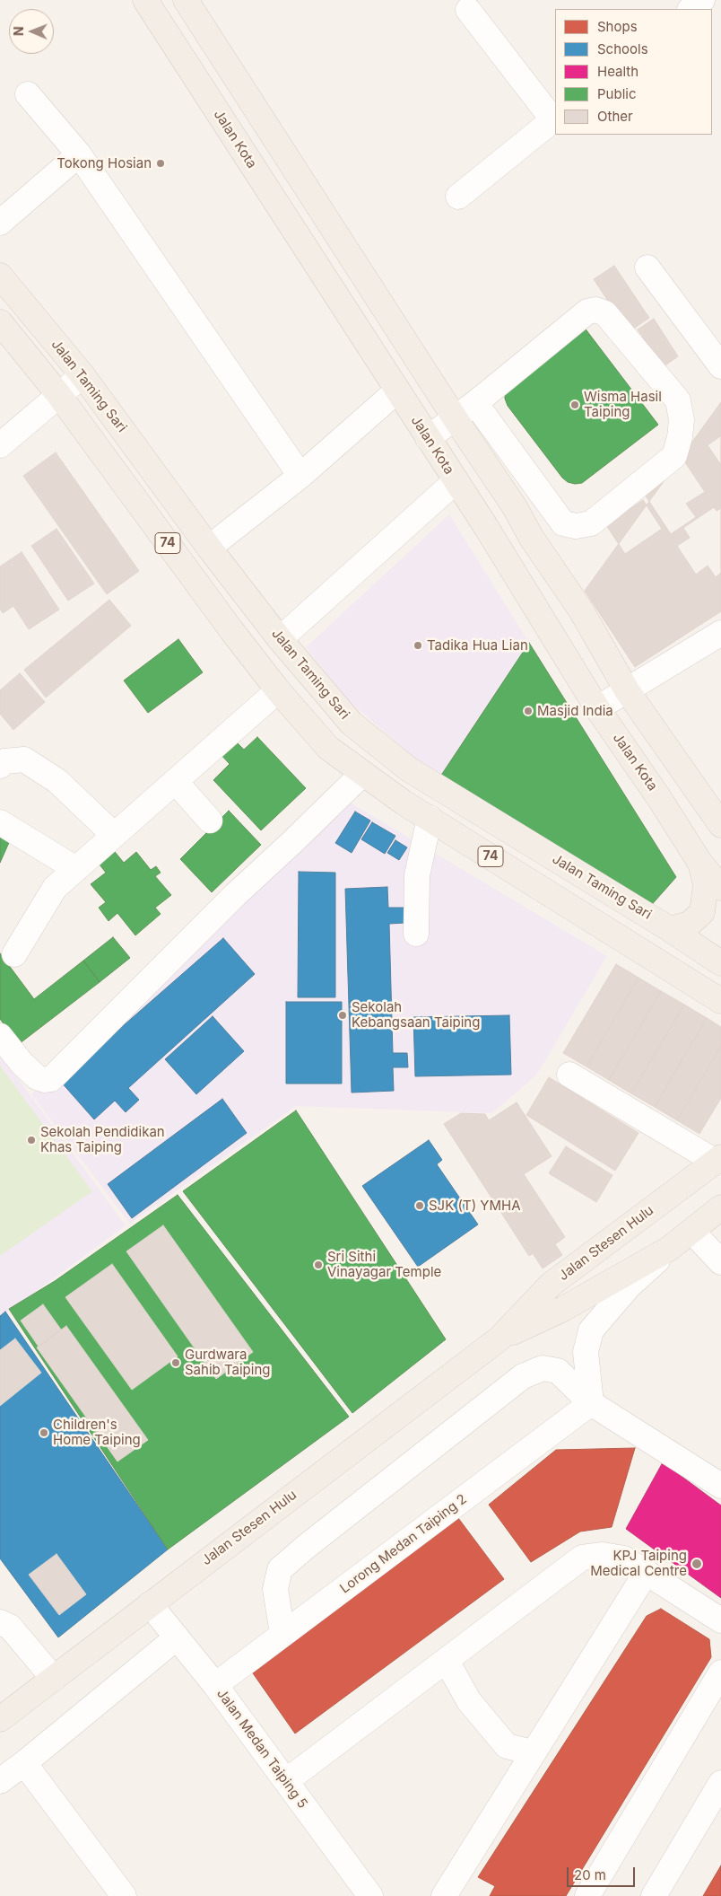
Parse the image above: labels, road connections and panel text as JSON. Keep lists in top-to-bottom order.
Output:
{
  "streets": {
    "main road": [
      "Jalan Kota",
      "Jalan Taming Sari",
      "74",
      "Jalan Stesen Hulu"
    ],
    "street": ["Lorong Medan Taiping 2", "Jalan Medan Taiping 5"]
  },
  "crossings": [
    ["Jalan Stesen Hulu", "Jalan Medan Taiping 5"],
    ["Lorong Medan Taiping 2", "Jalan Medan Taiping 5"]
  ],
  "places": [
    "Tokong Hosian",
    "Wisma Hasil Taiping",
    "Tadika Hua Lian",
    "Masjid India",
    "Sekolah Kebangsaan Taiping",
    "Sekolah Pendidikan Khas Taiping",
    "SJK (T) YMHA",
    "Sri Sithi Vinayagar Temple",
    "Gurdwara Sahib Taiping",
    "Children's Home Taiping",
    "KPJ Taiping Medical Centre"
  ],
  "legend": [
    "Shops",
    "Schools",
    "Health",
    "Public",
    "Other"
  ],
  "scale_bar": "20 m",
  "north": "left"
}
